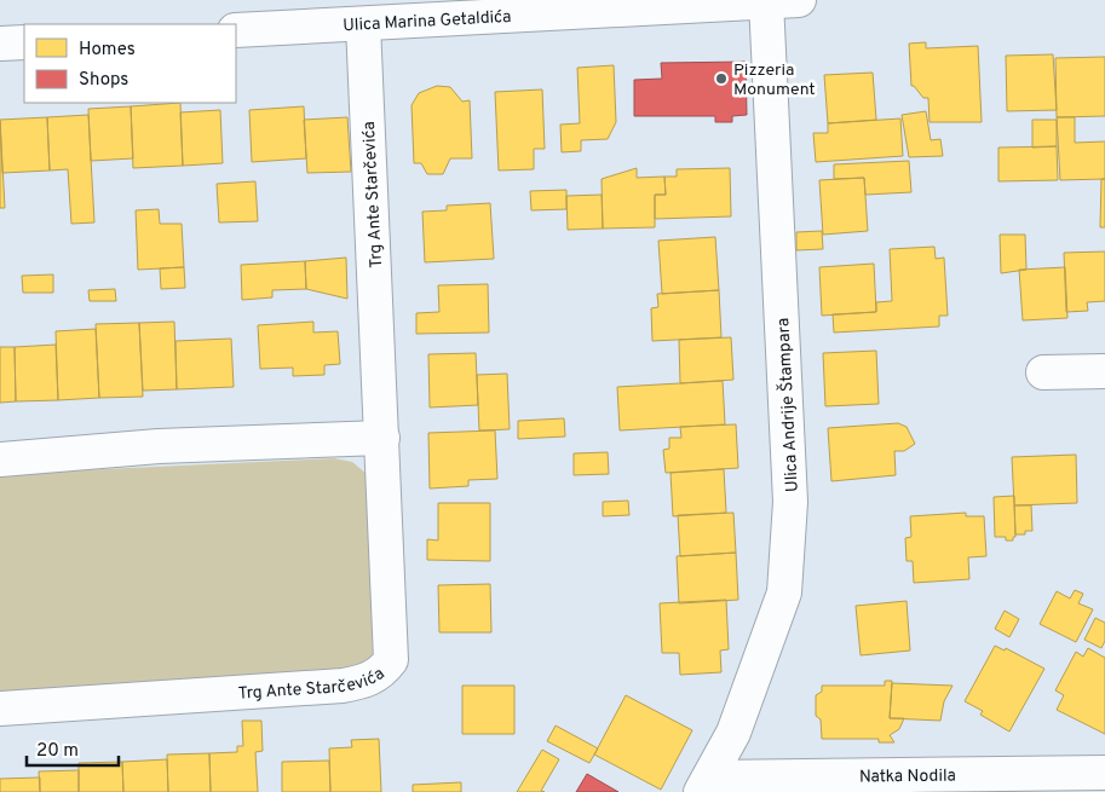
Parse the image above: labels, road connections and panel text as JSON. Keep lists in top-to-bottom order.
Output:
{
  "streets": {
    "street": [
      "Ulica Marina Getaldića",
      "Trg Ante Starčevića",
      "Ulica Andrije Štampara",
      "Natka Nodila"
    ]
  },
  "crossings": [
    ["Ulica Marina Getaldića", "Trg Ante Starčevića"],
    ["Ulica Marina Getaldića", "Ulica Andrije Štampara"],
    ["Ulica Andrije Štampara", "Natka Nodila"]
  ],
  "places": ["Pizzeria Monument"],
  "legend": ["Homes", "Shops"],
  "scale_bar": "20 m"
}
